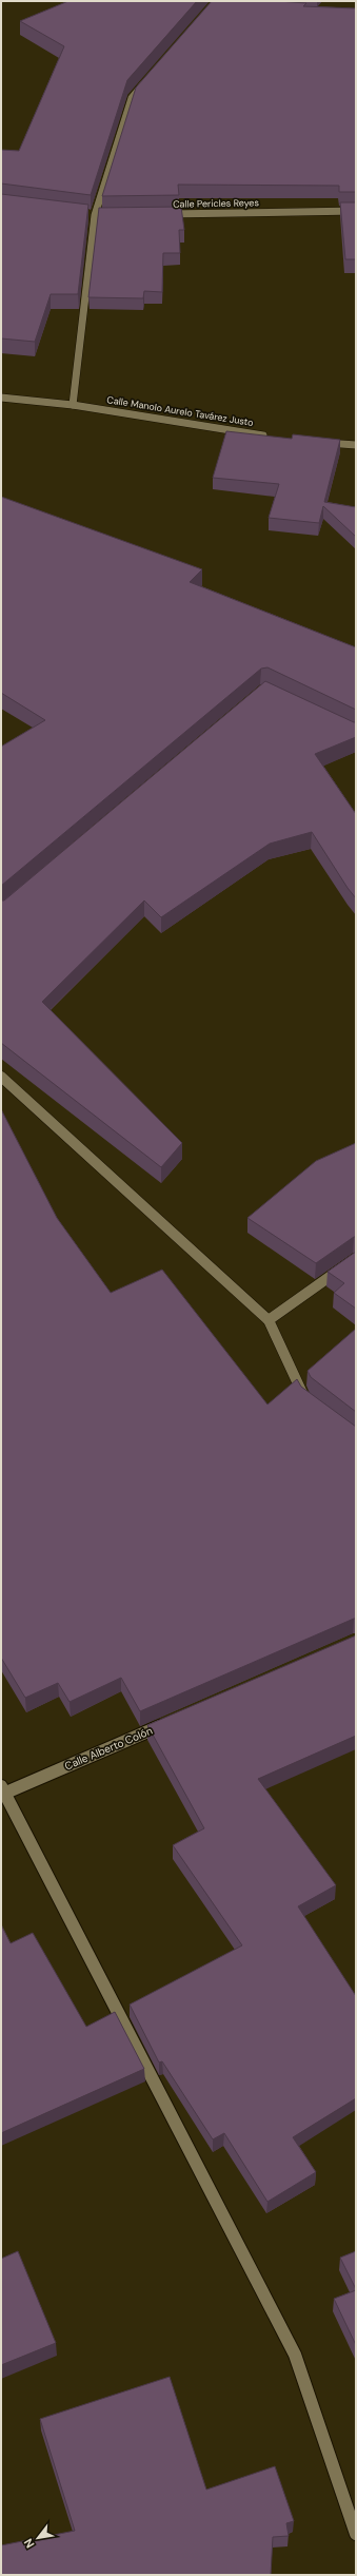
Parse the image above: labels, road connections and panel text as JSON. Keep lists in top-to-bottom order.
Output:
{
  "streets": {
    "street": ["Calle Pericles Reyes", "Calle Manolo Aurelo Tavárez Justo", "Calle Alberto Colón"]
  },
  "north": "bottom left"
}
